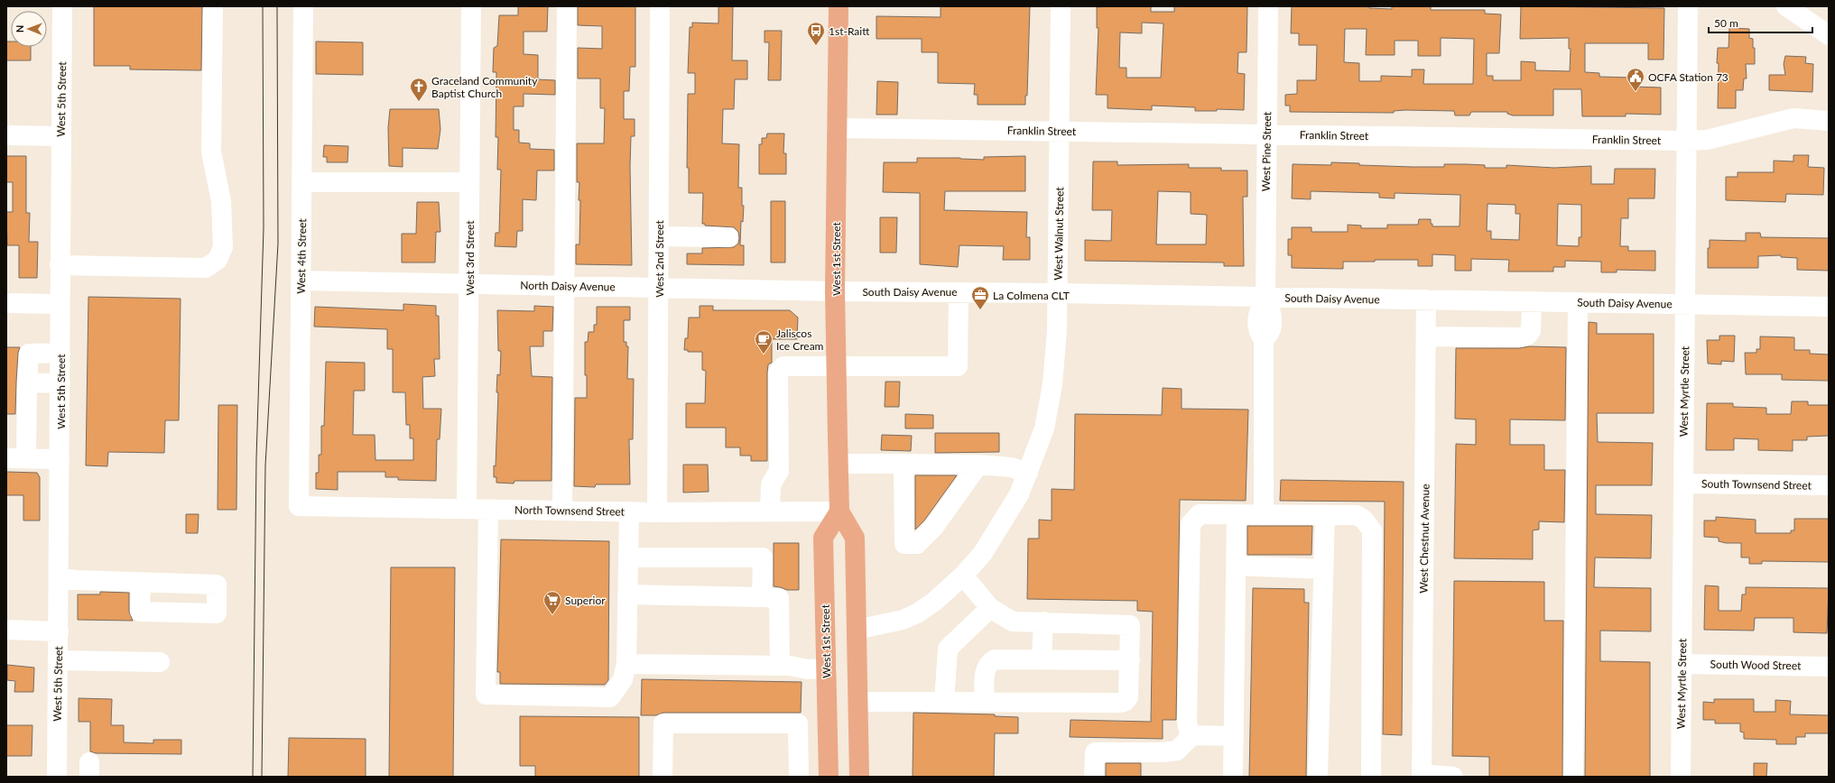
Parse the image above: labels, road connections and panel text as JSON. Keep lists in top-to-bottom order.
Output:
{
  "streets": {
    "main road": ["West 1st Street"],
    "street": [
      "West 5th Street",
      "Franklin Street",
      "West Pine Street",
      "West Walnut Street",
      "West 4th Street",
      "West 3rd Street",
      "West 2nd Street",
      "North Daisy Avenue",
      "South Daisy Avenue",
      "West Myrtle Street",
      "South Townsend Street",
      "North Townsend Street",
      "West Chestnut Avenue",
      "South Wood Street"
    ]
  },
  "crossings": [
    ["Franklin Street", "West Pine Street"],
    ["Franklin Street", "West Walnut Street"],
    ["Franklin Street", "West 1st Street"],
    ["Franklin Street", "West Myrtle Street"],
    ["West Pine Street", "South Daisy Avenue"],
    ["West Walnut Street", "West 1st Street"],
    ["West Walnut Street", "South Daisy Avenue"],
    ["West 4th Street", "North Daisy Avenue"],
    ["West 4th Street", "North Townsend Street"],
    ["West 3rd Street", "North Daisy Avenue"],
    ["West 3rd Street", "North Townsend Street"],
    ["West 2nd Street", "North Daisy Avenue"],
    ["West 2nd Street", "North Townsend Street"],
    ["West 1st Street", "North Daisy Avenue"],
    ["West 1st Street", "South Daisy Avenue"],
    ["West 1st Street", "North Townsend Street"],
    ["North Daisy Avenue", "South Daisy Avenue"],
    ["South Daisy Avenue", "West Myrtle Street"],
    ["South Daisy Avenue", "West Chestnut Avenue"],
    ["West Myrtle Street", "South Townsend Street"],
    ["West Myrtle Street", "South Wood Street"]
  ],
  "places": {
    "bus stop": ["1st-Raitt"],
    "public building": ["OCFA Station 73"],
    "church": ["Graceland Community Baptist Church"],
    "office": ["La Colmena CLT"],
    "cafe": ["Jaliscos Ice Cream"],
    "supermarket": ["Superior"]
  },
  "scale_bar": "50 m",
  "north": "left"
}
